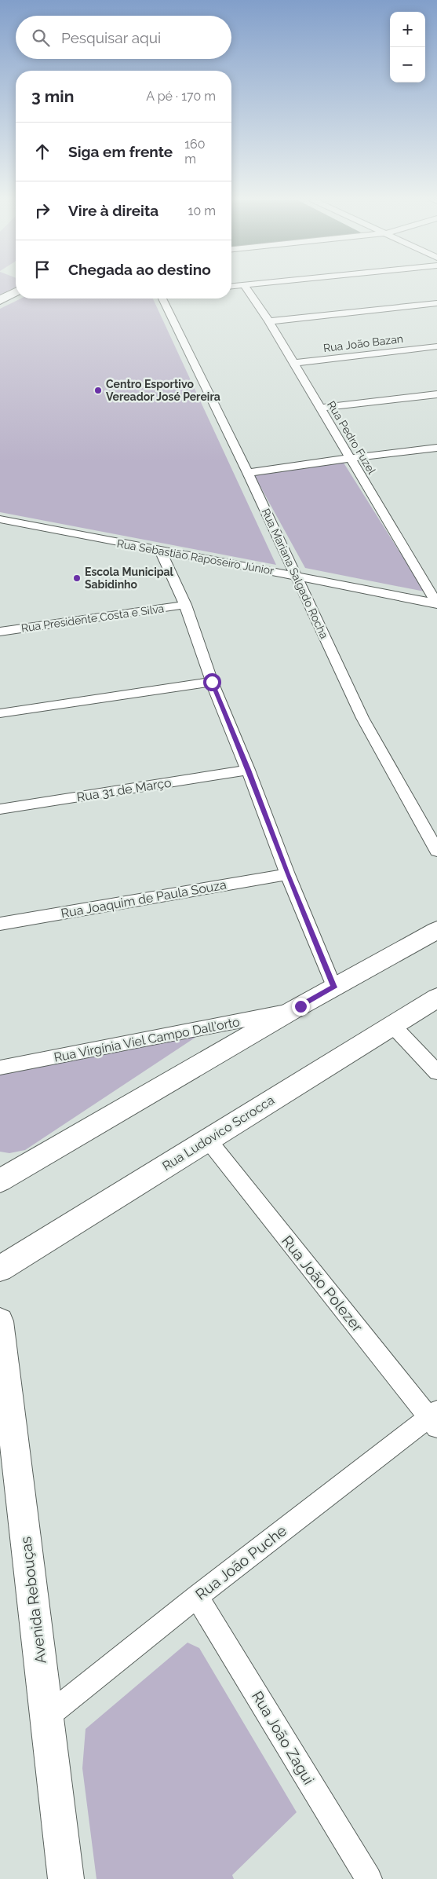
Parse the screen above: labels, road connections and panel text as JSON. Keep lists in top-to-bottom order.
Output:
{
  "streets": {
    "street": [
      "Rua João Bazan",
      "Rua Pedro Fuzel",
      "Rua Sebastião Raposeiro Júnior",
      "Rua Mariana Salgado Rocha",
      "Rua Presidente Costa e Silva",
      "Rua 31 de Março",
      "Rua Joaquim de Paula Souza",
      "Rua Virgínia Viel Campo Dall'orto",
      "Rua Ludovico Scrocca",
      "Rua João Polezer",
      "Rua João Puche",
      "Avenida Rebouças",
      "Rua João Zagui"
    ]
  },
  "crossings": [
    ["Rua João Bazan", "Rua Pedro Fuzel"],
    ["Rua Pedro Fuzel", "Rua Sebastião Raposeiro Júnior"],
    ["Rua Sebastião Raposeiro Júnior", "Rua Mariana Salgado Rocha"],
    ["Rua Ludovico Scrocca", "Rua João Polezer"],
    ["Rua João Polezer", "Rua João Puche"],
    ["Rua João Puche", "Avenida Rebouças"],
    ["Rua João Puche", "Rua João Zagui"]
  ],
  "places": ["Centro Esportivo Vereador José Pereira", "Escola Municipal Sabidinho"],
  "page": {
    "map_buttons": ["+", "−"],
    "search": "Pesquisar aqui",
    "heading": ["3 min", "A pé · 170 m"],
    "list": [
      ["Siga em frente", "160 m"],
      ["Vire à direita", "10 m"],
      "Chegada ao destino"
    ]
  }
}
